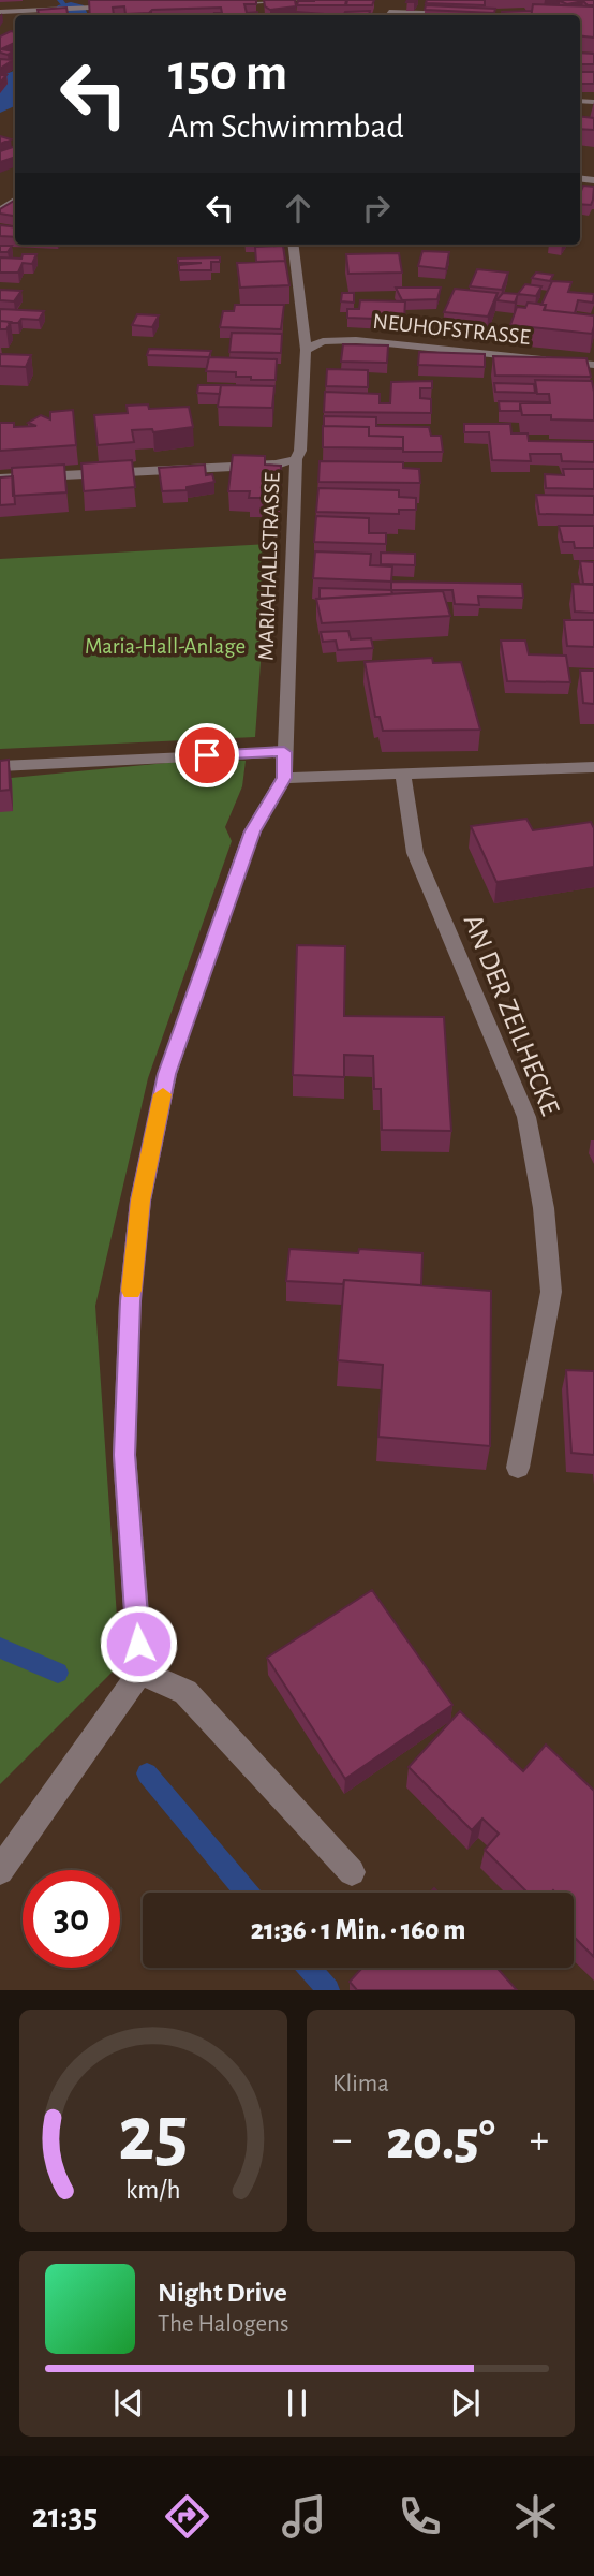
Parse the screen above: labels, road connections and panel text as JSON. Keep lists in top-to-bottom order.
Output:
{
  "streets": {
    "street": ["NEUHOFSTRASSE", "MARIAHALLSTRASSE", "AN DER ZEILHECKE"]
  },
  "crossings": [
    ["NEUHOFSTRASSE", "MARIAHALLSTRASSE"]
  ],
  "parks": ["Maria-Hall-Anlage"],
  "page": {
    "turn": ["150 m", "Am Schwimmbad"],
    "limit": "30",
    "trip": "21:36 · 1 Min. · 160 m",
    "tile": "Klima",
    "heat": ["−", "20.5°", "+"],
    "song": ["Night Drive", "The Halogens"],
    "tabs": "21:35",
    "gauge": ["25", "km/h"]
  }
}
